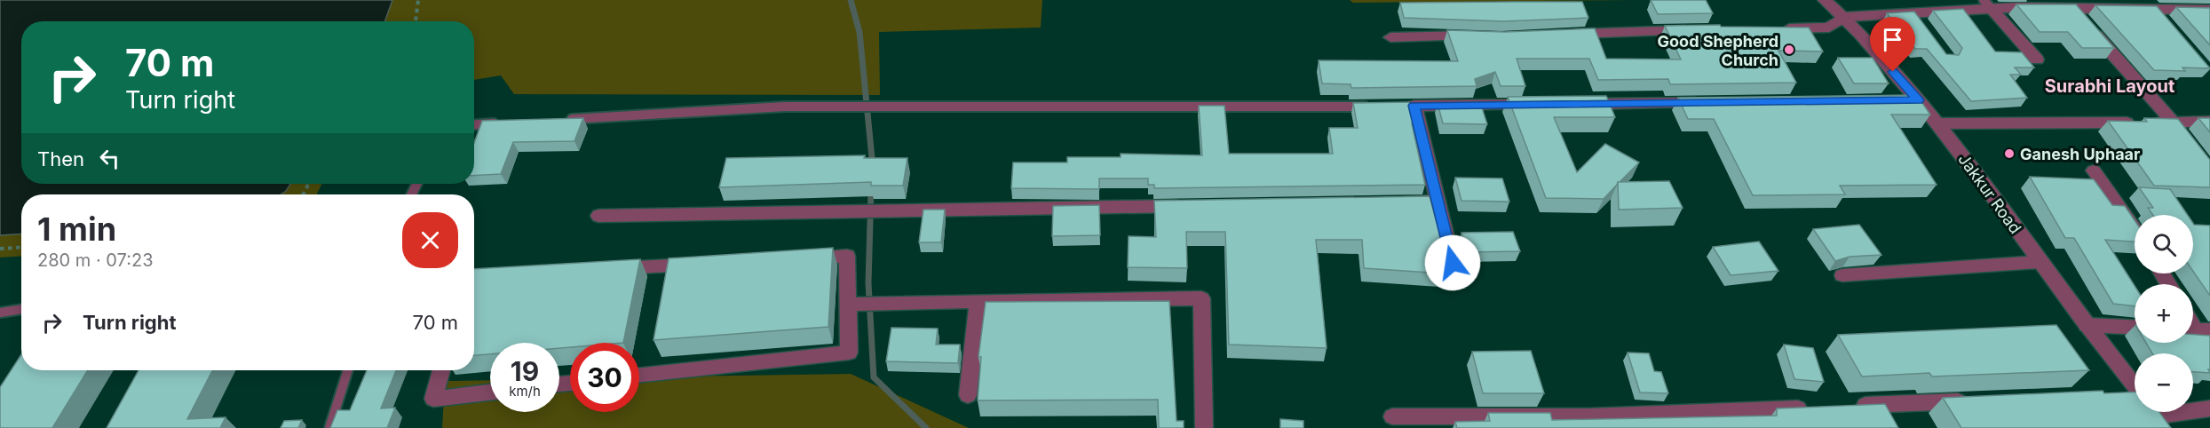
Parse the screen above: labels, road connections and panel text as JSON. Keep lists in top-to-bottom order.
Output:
{
  "streets": {
    "street": ["Jakkur Road"]
  },
  "districts": ["Surabhi Layout"],
  "places": ["Good Shepherd Church", "Ganesh Uphaar"],
  "page": {
    "turn": ["70 m", "Turn right"],
    "then": "Then",
    "heading": ["1 min", "280 m · 07:23"],
    "map_buttons": ["+", "−"],
    "list": [
      {
        "name": "Turn right",
        "value": "70 m"
      }
    ],
    "speed": "19 km/h",
    "limit": "30"
  }
}
